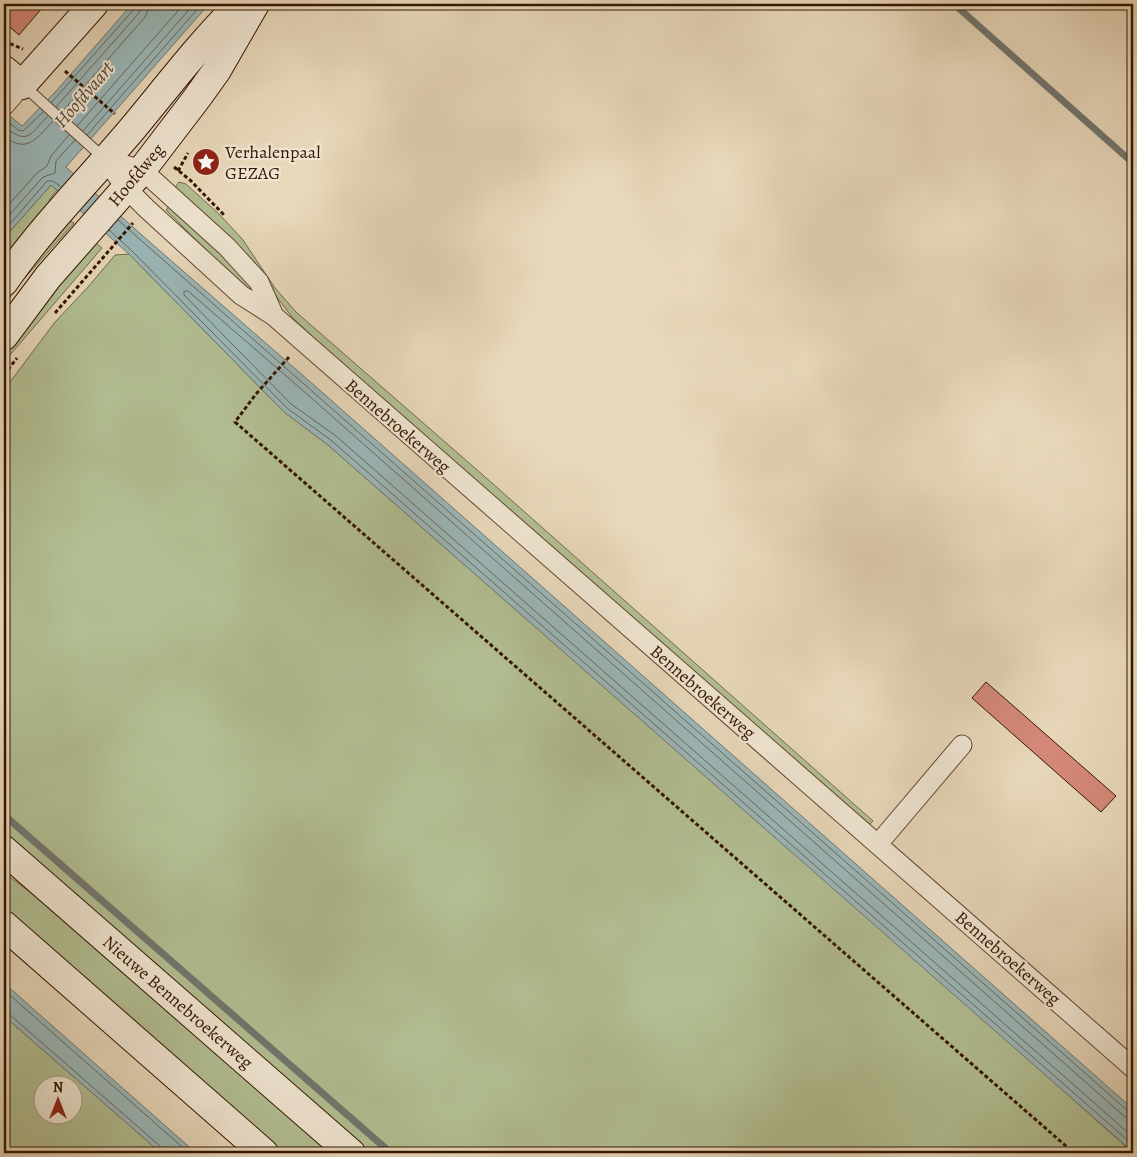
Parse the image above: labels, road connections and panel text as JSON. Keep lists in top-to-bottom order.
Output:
{
  "streets": {
    "street": ["Hoofdweg", "Bennebroekerweg", "Nieuwe Bennebroekerweg"]
  },
  "crossings": [
    ["Hoofdweg", "Bennebroekerweg"]
  ],
  "water": ["Hoofdvaart"],
  "places": {
    "place": ["Verhalenpaal GEZAG"]
  },
  "north": "top"
}
